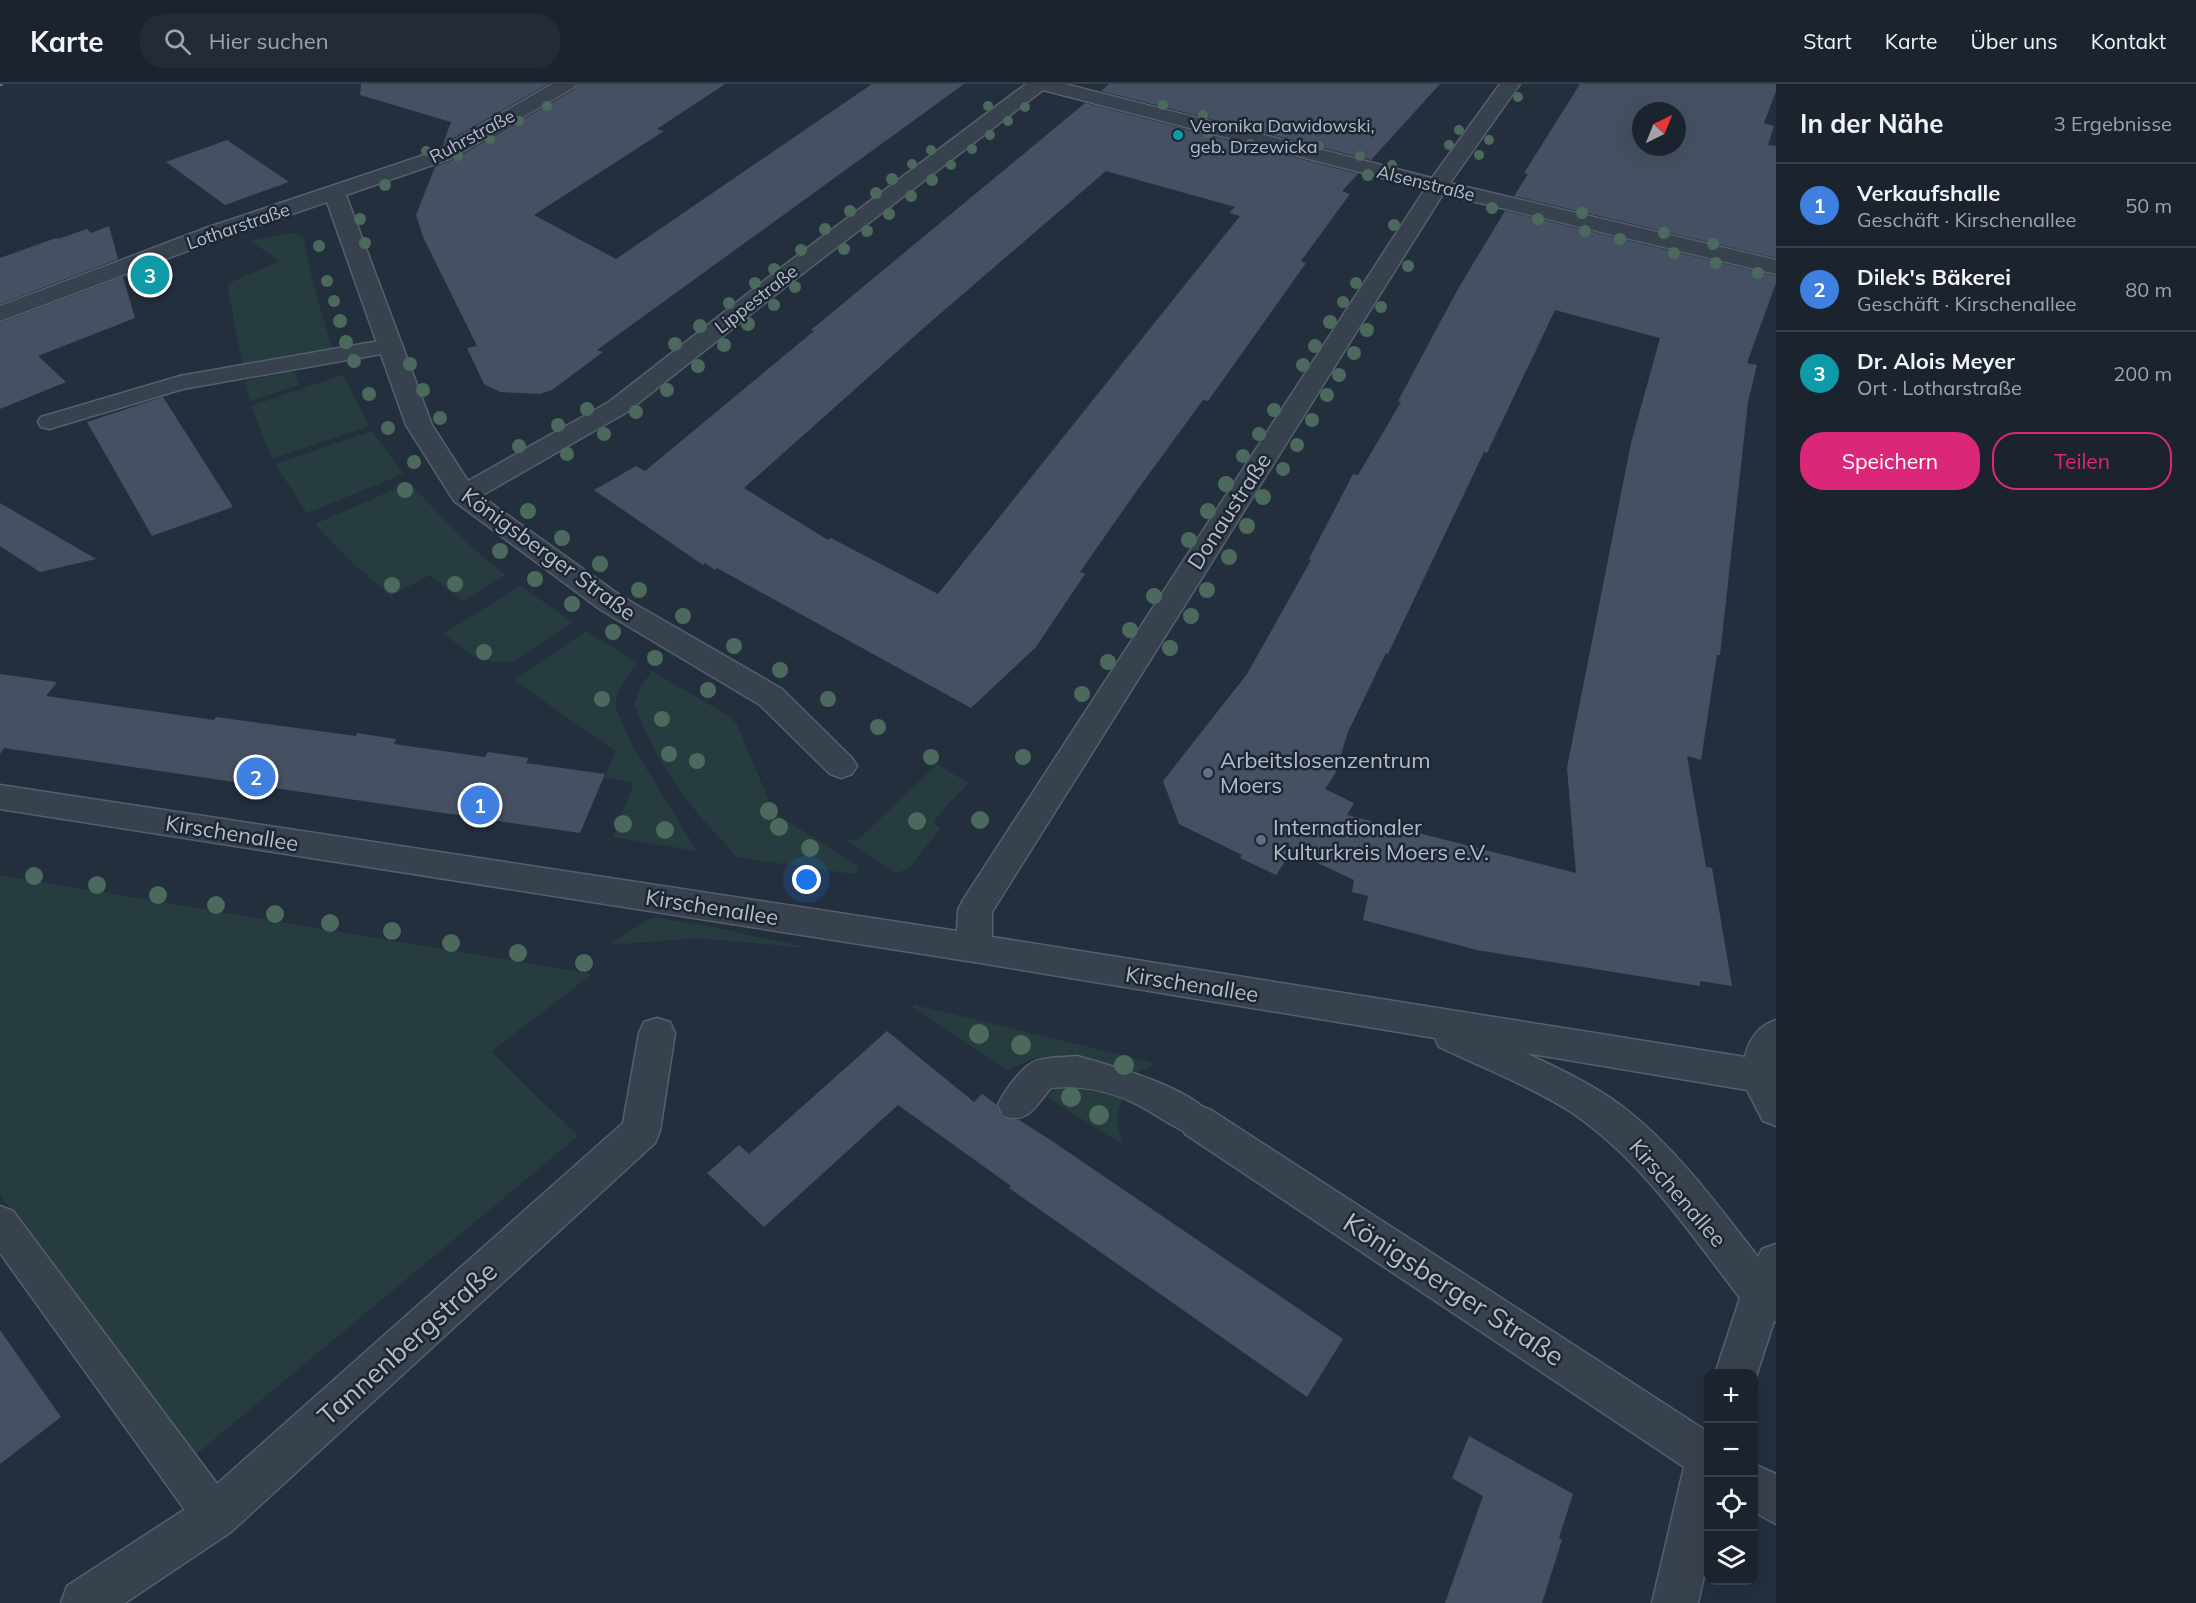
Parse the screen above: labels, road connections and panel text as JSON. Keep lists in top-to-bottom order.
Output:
{
  "streets": {
    "street": [
      "Ruhrstraße",
      "Alsenstraße",
      "Lotharstraße",
      "Lippestraße",
      "Donaustraße",
      "Königsberger Straße",
      "Kirschenallee",
      "Tannenbergstraße"
    ]
  },
  "crossings": [
    ["Ruhrstraße", "Lotharstraße"],
    ["Alsenstraße", "Donaustraße"],
    ["Lotharstraße", "Königsberger Straße"],
    ["Lippestraße", "Königsberger Straße"],
    ["Donaustraße", "Kirschenallee"]
  ],
  "places": ["Veronika Dawidowski, geb. Drzewicka", "Arbeitslosenzentrum Moers", "Internationaler Kulturkreis Moers e.V."],
  "north": "top right",
  "page": {
    "header": "Karte",
    "search": "Hier suchen",
    "nav": [
      "Start",
      "Karte",
      "Über uns",
      "Kontakt"
    ],
    "heading": ["In der Nähe", "3 Ergebnisse"],
    "list": [
      {
        "mark": "1",
        "name": "Verkaufshalle",
        "note": "Geschäft · Kirschenallee",
        "value": "50 m"
      },
      {
        "mark": "2",
        "name": "Dilek's Bäkerei",
        "note": "Geschäft · Kirschenallee",
        "value": "80 m"
      },
      {
        "mark": "3",
        "name": "Dr. Alois Meyer",
        "note": "Ort · Lotharstraße",
        "value": "200 m"
      }
    ],
    "pins": ["3", "2", "1"],
    "buttons": ["Speichern", "Teilen"],
    "map_buttons": ["+", "−"]
  }
}
